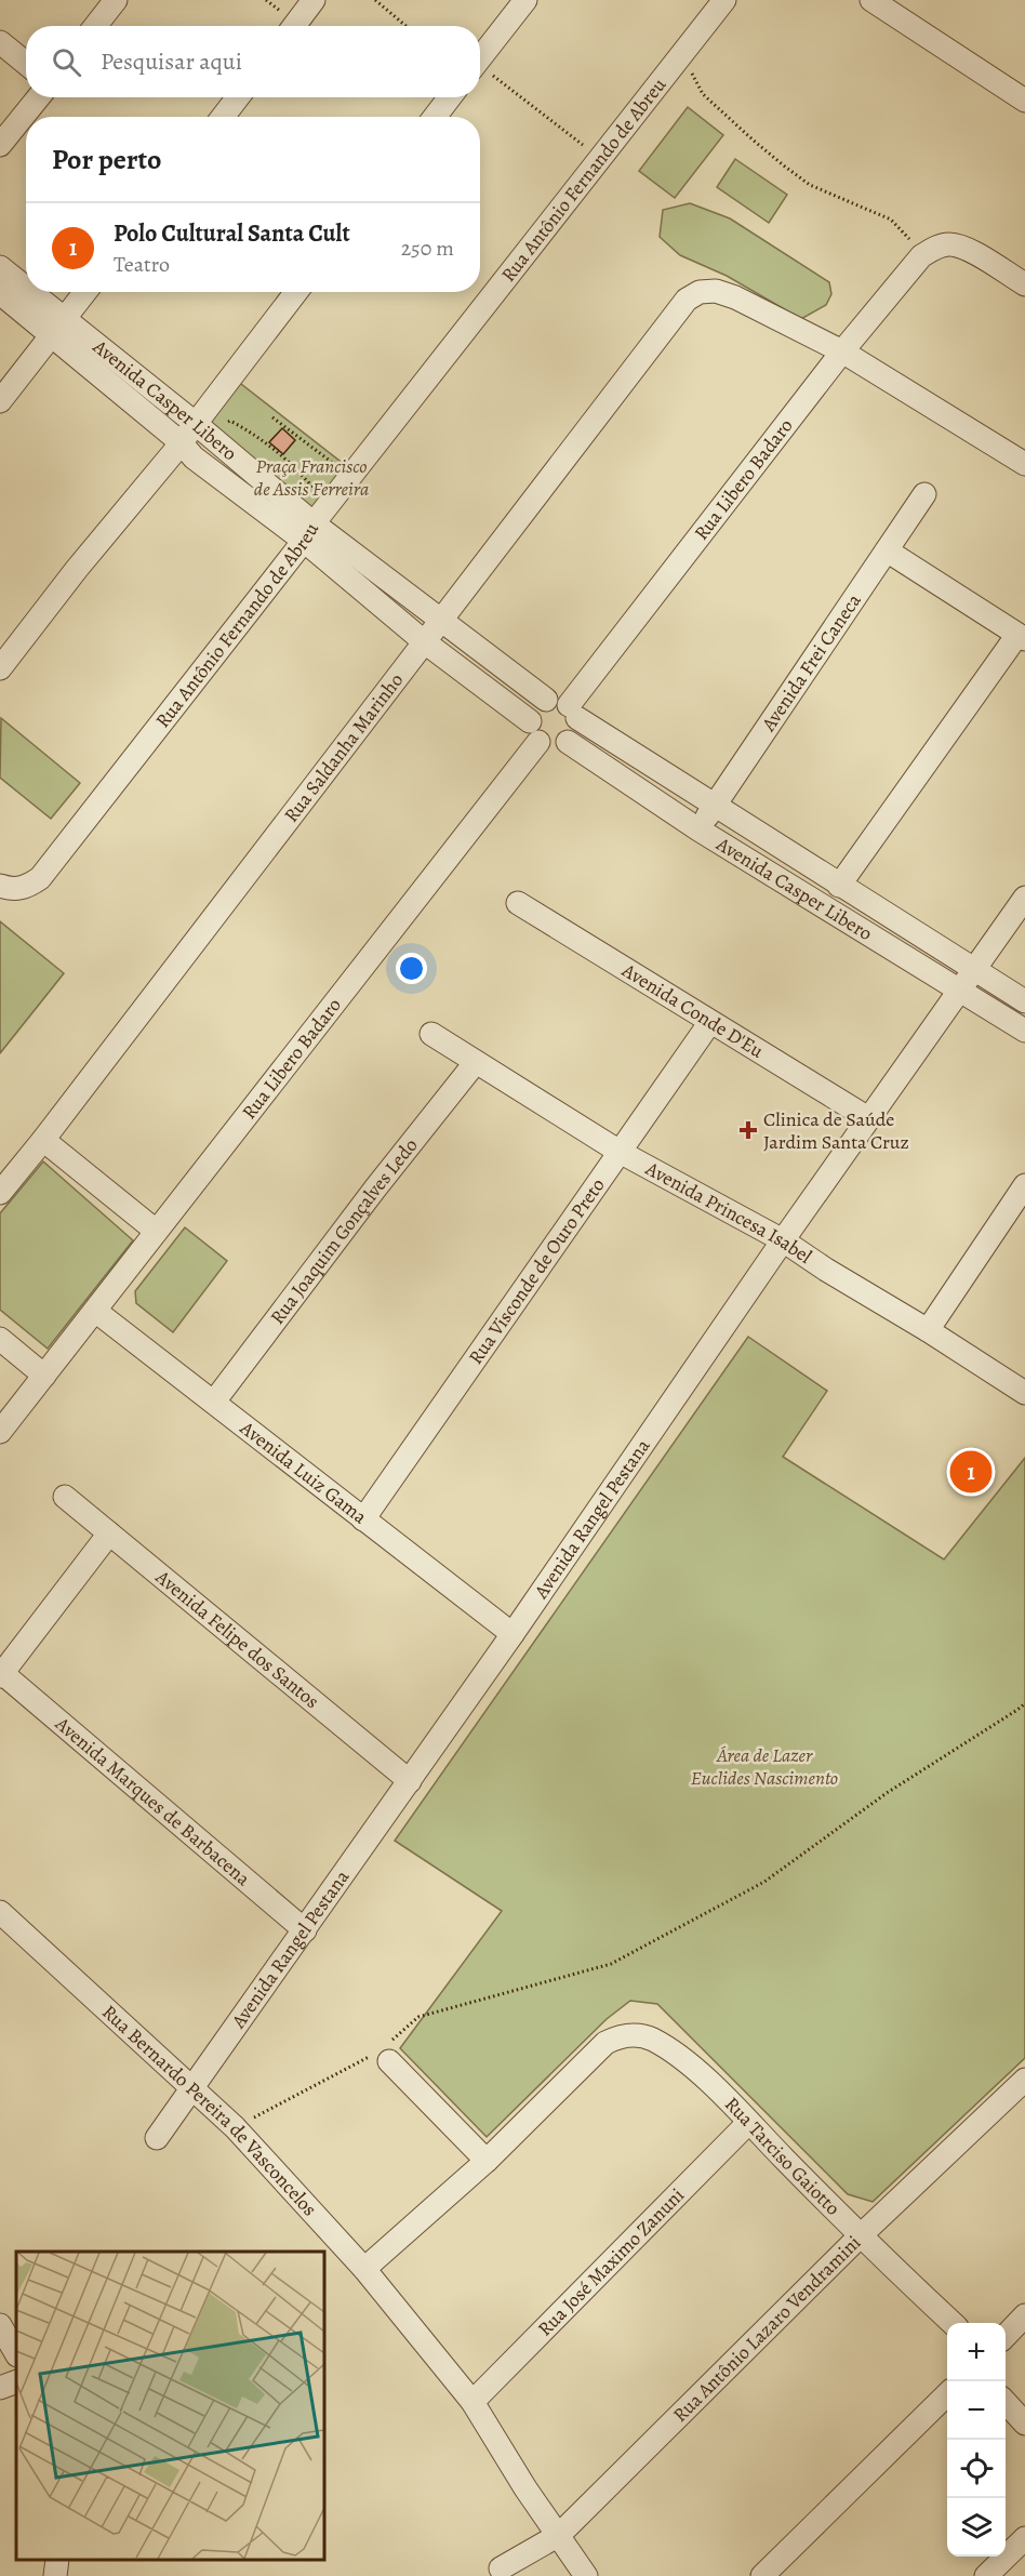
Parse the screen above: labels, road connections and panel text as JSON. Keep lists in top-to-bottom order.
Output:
{
  "streets": {
    "street": [
      "Rua Antônio Fernando de Abreu",
      "Avenida Casper Libero",
      "Rua Libero Badaro",
      "Avenida Frei Caneca",
      "Rua Saldanha Marinho",
      "Avenida Conde D'Eu",
      "Avenida Princesa Isabel",
      "Rua Joaquim Gonçalves Ledo",
      "Rua Visconde de Ouro Preto",
      "Avenida Luiz Gama",
      "Avenida Rangel Pestana",
      "Avenida Felipe dos Santos",
      "Avenida Marques de Barbacena",
      "Rua Bernardo Pereira de Vasconcelos",
      "Rua Tarciso Gaiotto",
      "Rua José Maximo Zanuni",
      "Rua Antônio Lazaro Vendramini"
    ]
  },
  "crossings": [
    ["Rua Antônio Fernando de Abreu", "Avenida Casper Libero"],
    ["Avenida Casper Libero", "Rua Libero Badaro"],
    ["Avenida Casper Libero", "Avenida Frei Caneca"],
    ["Avenida Casper Libero", "Rua Saldanha Marinho"],
    ["Avenida Casper Libero", "Avenida Rangel Pestana"],
    ["Rua Libero Badaro", "Rua Saldanha Marinho"],
    ["Rua Libero Badaro", "Avenida Luiz Gama"],
    ["Avenida Conde D'Eu", "Rua Visconde de Ouro Preto"],
    ["Avenida Conde D'Eu", "Avenida Rangel Pestana"],
    ["Avenida Princesa Isabel", "Rua Joaquim Gonçalves Ledo"],
    ["Avenida Princesa Isabel", "Rua Visconde de Ouro Preto"],
    ["Avenida Princesa Isabel", "Avenida Rangel Pestana"],
    ["Rua Joaquim Gonçalves Ledo", "Avenida Luiz Gama"],
    ["Rua Visconde de Ouro Preto", "Avenida Luiz Gama"],
    ["Avenida Luiz Gama", "Avenida Rangel Pestana"],
    ["Avenida Rangel Pestana", "Avenida Felipe dos Santos"],
    ["Avenida Rangel Pestana", "Avenida Marques de Barbacena"],
    ["Avenida Rangel Pestana", "Rua Bernardo Pereira de Vasconcelos"],
    ["Rua Bernardo Pereira de Vasconcelos", "Rua José Maximo Zanuni"],
    ["Rua Bernardo Pereira de Vasconcelos", "Rua Antônio Lazaro Vendramini"],
    ["Rua Tarciso Gaiotto", "Rua José Maximo Zanuni"],
    ["Rua Tarciso Gaiotto", "Rua Antônio Lazaro Vendramini"]
  ],
  "parks": ["Praça Francisco de Assis Ferreira", "Área de Lazer Euclides Nascimento"],
  "places": {
    "health": ["Clinica de Saúde Jardim Santa Cruz"]
  },
  "page": {
    "search": "Pesquisar aqui",
    "heading": "Por perto",
    "list": [
      {
        "mark": "1",
        "name": "Polo Cultural Santa Cult",
        "note": "Teatro",
        "value": "250 m"
      }
    ],
    "pins": "1",
    "map_buttons": ["+", "−"]
  }
}
